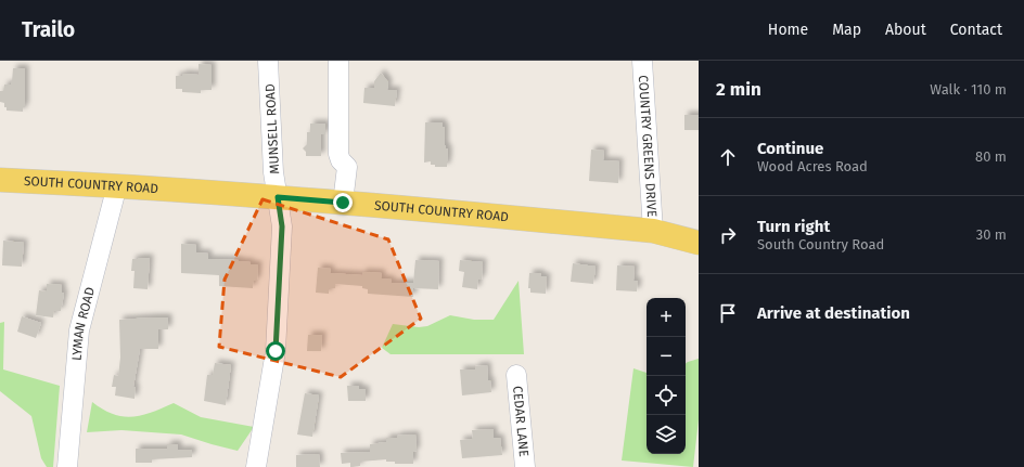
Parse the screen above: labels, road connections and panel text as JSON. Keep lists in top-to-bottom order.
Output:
{
  "streets": {
    "main road": ["SOUTH COUNTRY ROAD"],
    "street": [
      "MUNSELL ROAD",
      "COUNTRY GREENS DRIVE",
      "LYMAN ROAD",
      "CEDAR LANE"
    ]
  },
  "crossings": [
    ["MUNSELL ROAD", "SOUTH COUNTRY ROAD"],
    ["COUNTRY GREENS DRIVE", "SOUTH COUNTRY ROAD"],
    ["SOUTH COUNTRY ROAD", "LYMAN ROAD"]
  ],
  "page": {
    "header": "Trailo",
    "nav": [
      "Home",
      "Map",
      "About",
      "Contact"
    ],
    "heading": ["2 min", "Walk · 110 m"],
    "list": [
      ["Continue", "Wood Acres Road", "80 m"],
      ["Turn right", "South Country Road", "30 m"],
      "Arrive at destination"
    ],
    "map_buttons": ["+", "−"]
  }
}
